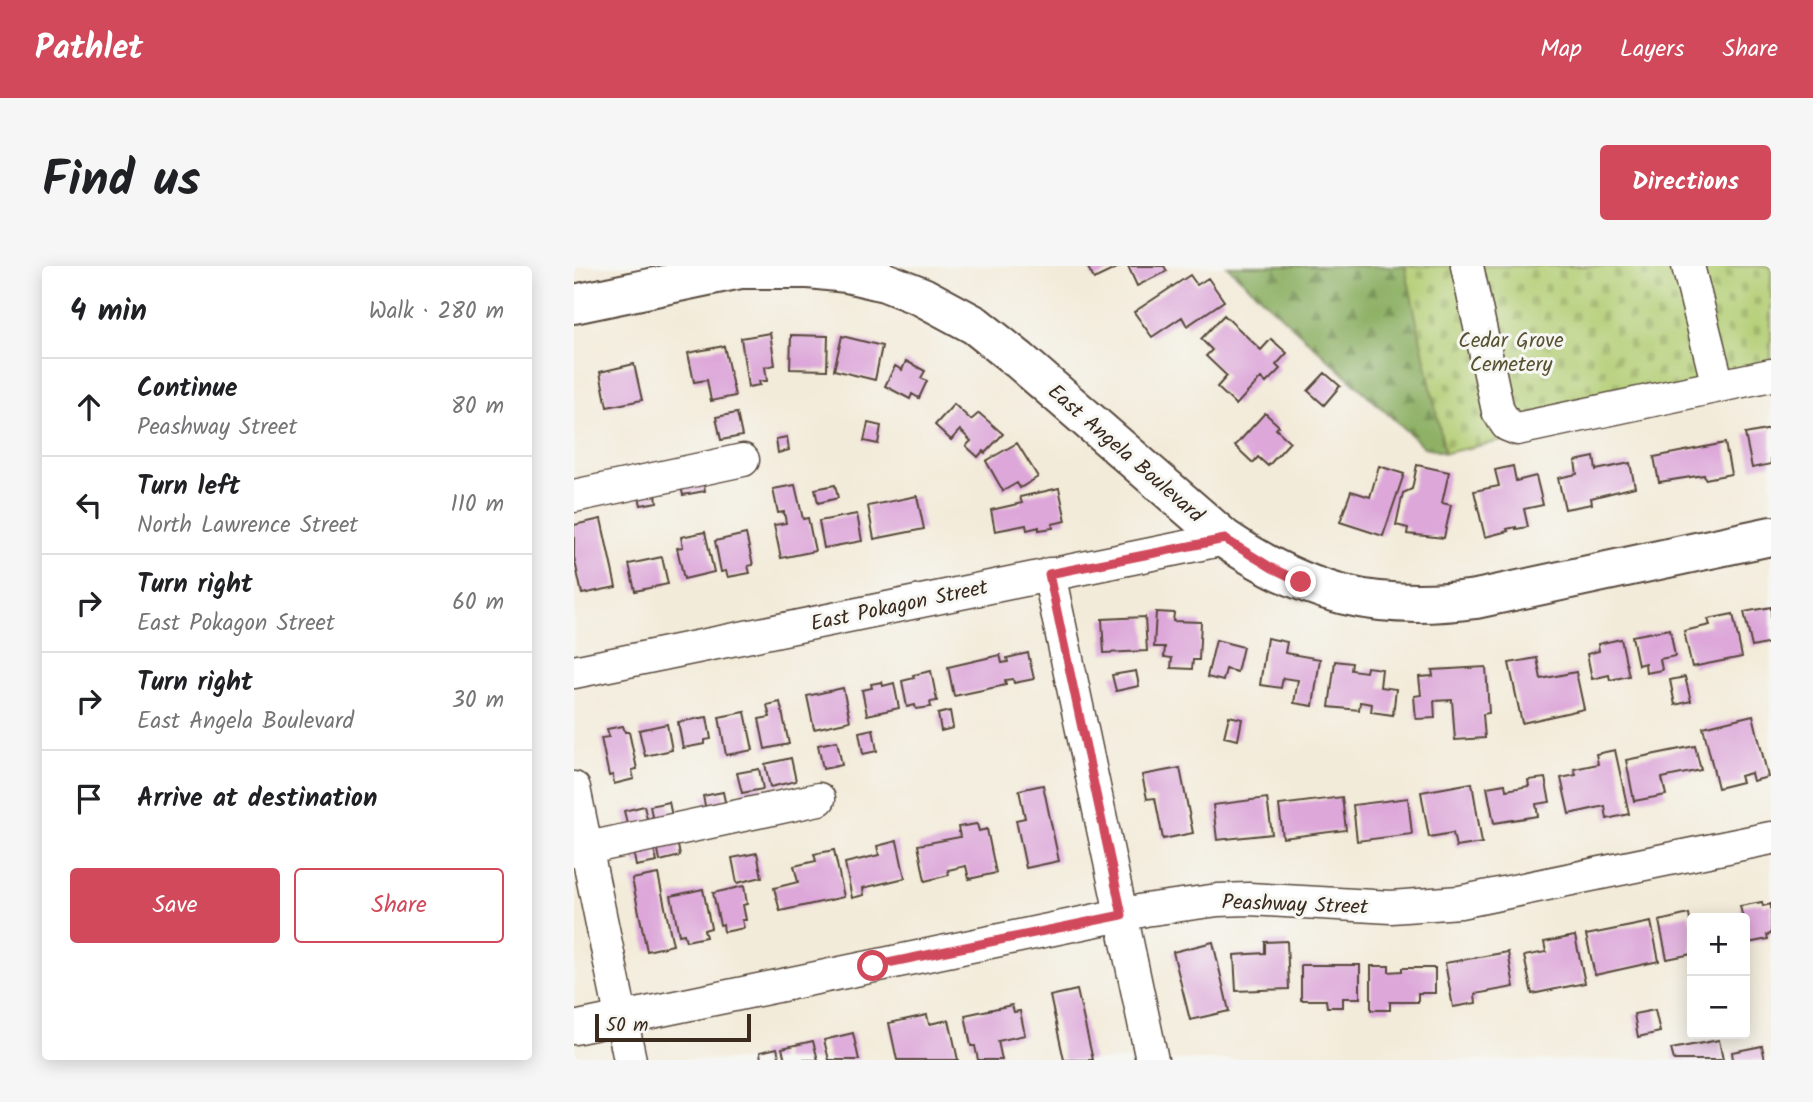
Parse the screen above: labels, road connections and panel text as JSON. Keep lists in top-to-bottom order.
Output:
{
  "streets": {
    "main road": ["East Angela Boulevard"],
    "street": ["East Pokagon Street", "Peashway Street"]
  },
  "crossings": [
    ["East Angela Boulevard", "East Pokagon Street"]
  ],
  "parks": ["Cedar Grove Cemetery"],
  "scale_bar": "50 m",
  "page": {
    "header": "Pathlet",
    "nav": ["Map", "Layers", "Share"],
    "title": "Find us",
    "buttons": [
      "Directions",
      ["Save", "Share"]
    ],
    "heading": ["4 min", "Walk · 280 m"],
    "list": [
      ["Continue", "Peashway Street", "80 m"],
      ["Turn left", "North Lawrence Street", "110 m"],
      ["Turn right", "East Pokagon Street", "60 m"],
      ["Turn right", "East Angela Boulevard", "30 m"],
      "Arrive at destination"
    ],
    "map_buttons": ["+", "−"],
    "scale": "50 m"
  }
}
